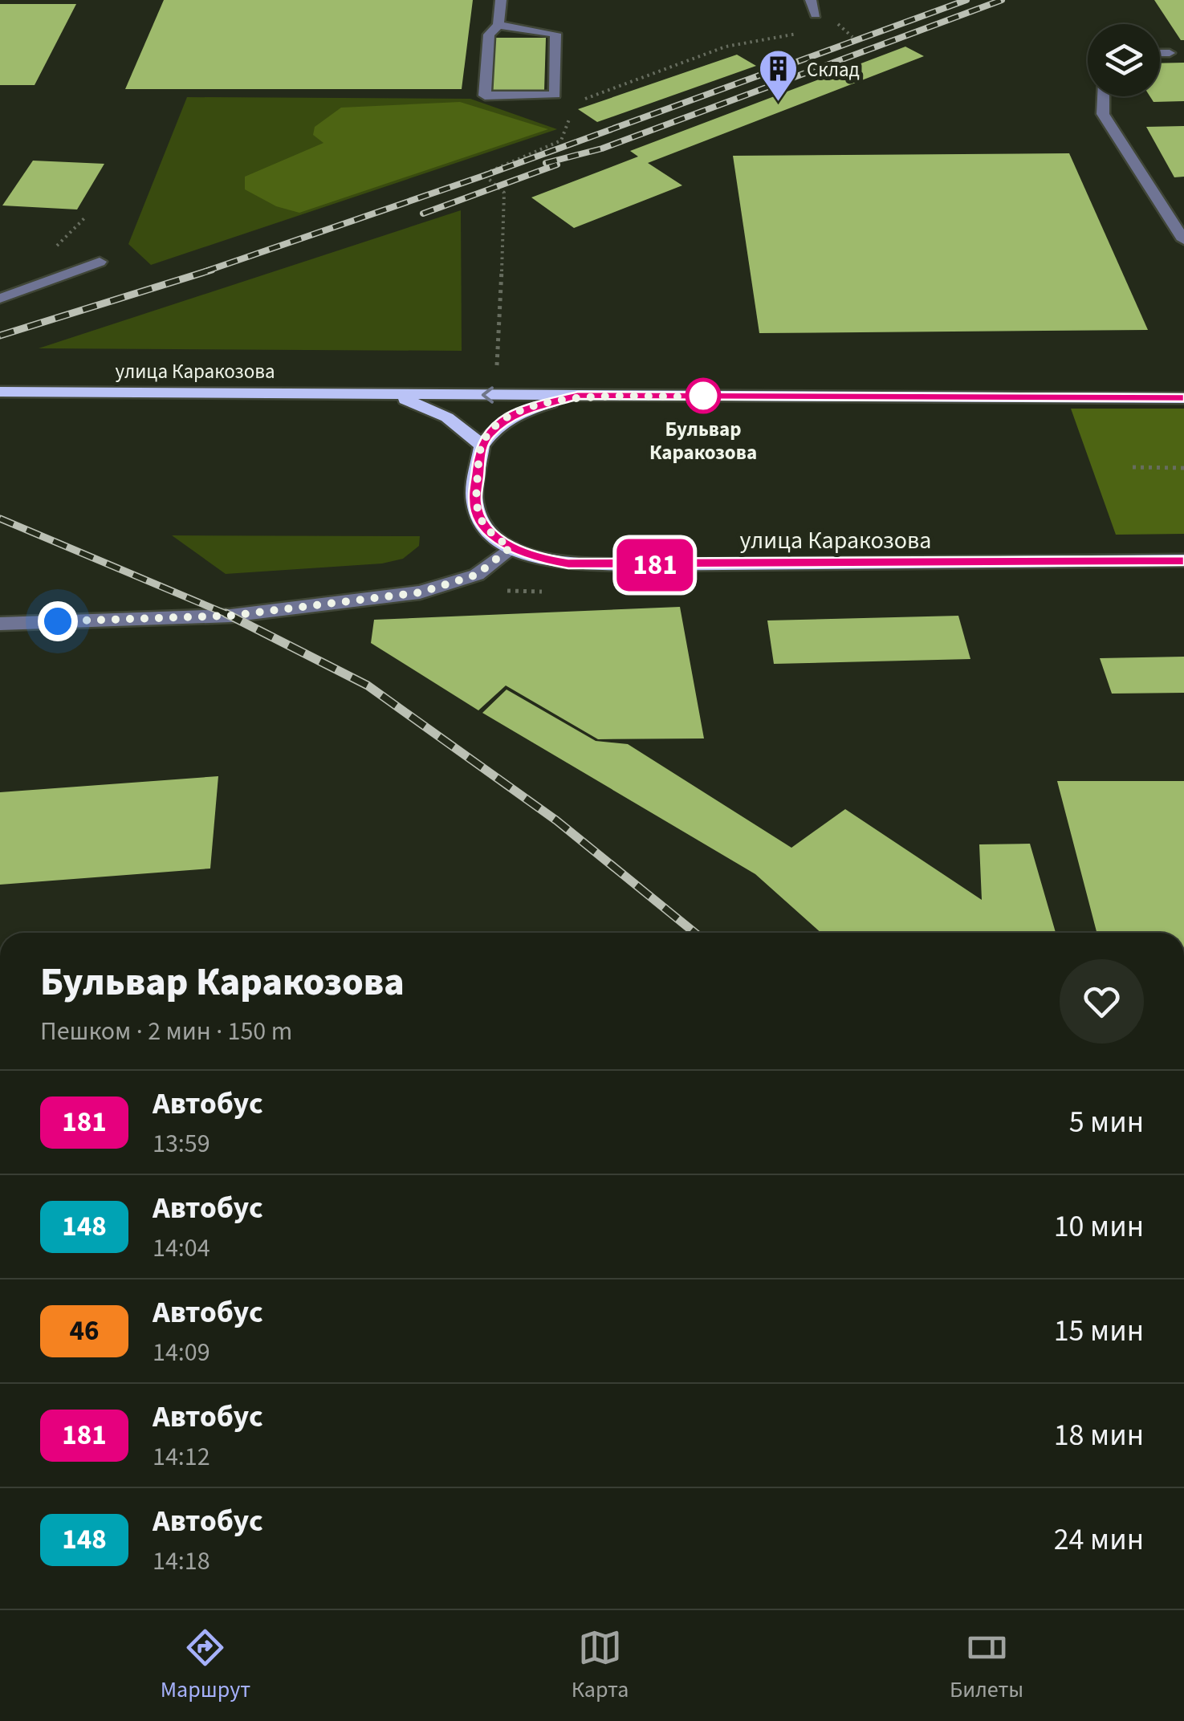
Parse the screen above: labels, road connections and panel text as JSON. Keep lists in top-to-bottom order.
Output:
{
  "streets": {
    "main road": ["улица Каракозова"]
  },
  "places": {
    "building": ["Склад"],
    "other": ["Бульвар Каракозова"]
  },
  "lines": ["bus line 181"],
  "page": {
    "on_map": "181",
    "heading": ["Бульвар Каракозова", "Пешком · 2 мин · 150 m"],
    "list": [
      {
        "mark": "181",
        "name": "Автобус",
        "note": "13:59",
        "value": "5 мин"
      },
      {
        "mark": "148",
        "name": "Автобус",
        "note": "14:04",
        "value": "10 мин"
      },
      {
        "mark": "46",
        "name": "Автобус",
        "note": "14:09",
        "value": "15 мин"
      },
      {
        "mark": "181",
        "name": "Автобус",
        "note": "14:12",
        "value": "18 мин"
      },
      {
        "mark": "148",
        "name": "Автобус",
        "note": "14:18",
        "value": "24 мин"
      }
    ],
    "tabs": ["Маршрут", "Карта", "Билеты"]
  }
}
